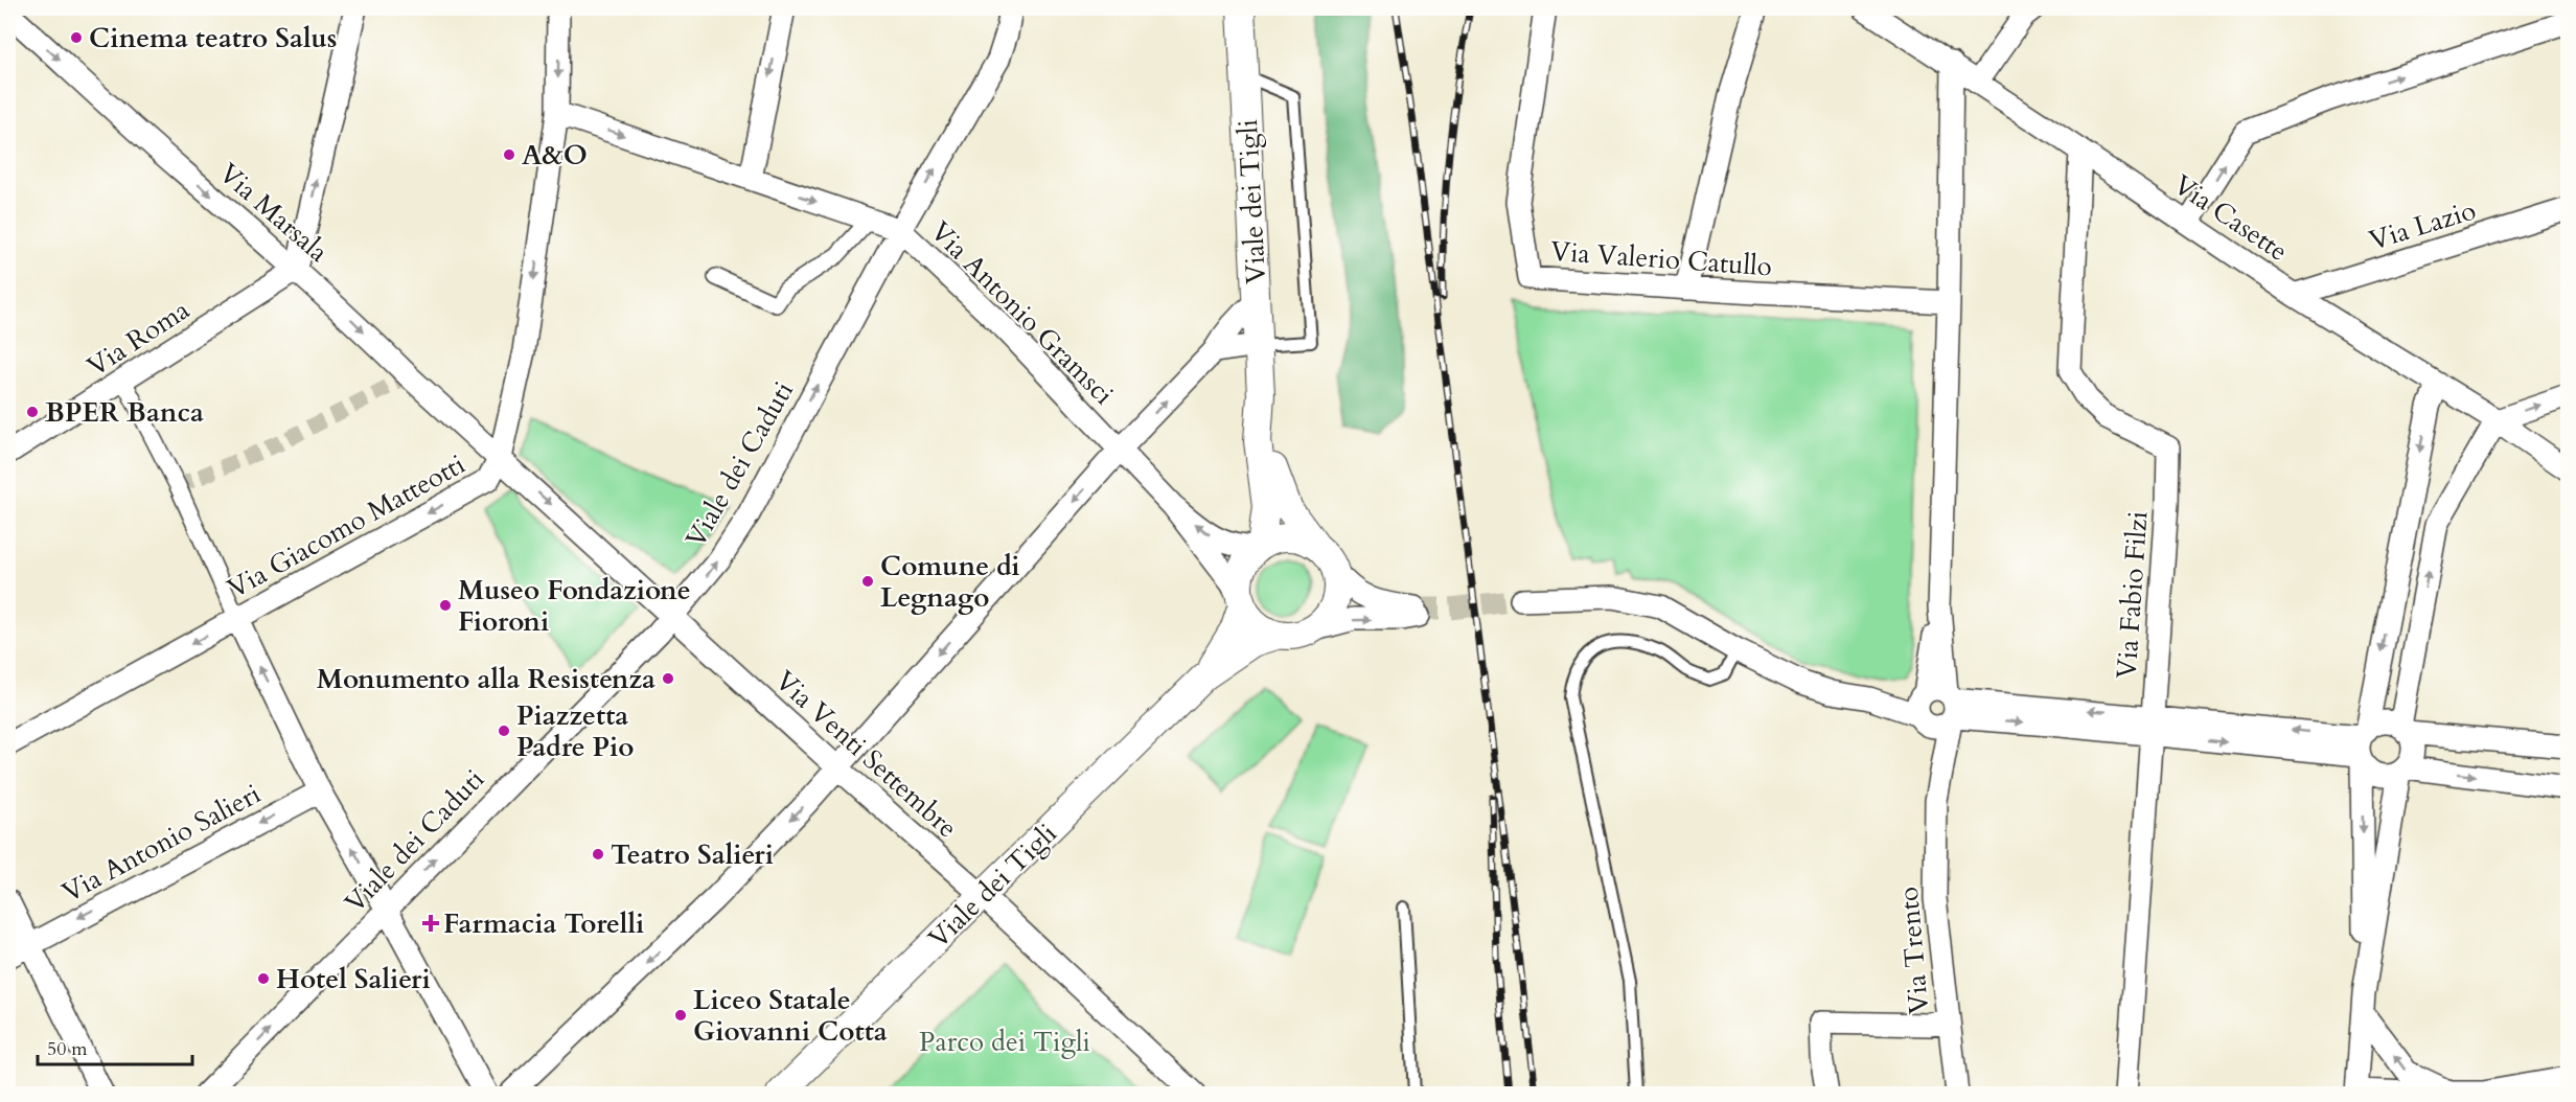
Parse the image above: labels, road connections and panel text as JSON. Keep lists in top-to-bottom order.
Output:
{
  "streets": {
    "street": [
      "Viale dei Tigli",
      "Via Marsala",
      "Via Casette",
      "Via Lazio",
      "Via Valerio Catullo",
      "Via Antonio Gramsci",
      "Via Roma",
      "Viale dei Caduti",
      "Via Giacomo Matteotti",
      "Via Fabio Filzi",
      "Via Venti Settembre",
      "Via Antonio Salieri",
      "Via Trento"
    ]
  },
  "crossings": [
    ["Viale dei Tigli", "Via Antonio Gramsci"],
    ["Viale dei Tigli", "Via Venti Settembre"],
    ["Via Marsala", "Via Roma"],
    ["Via Marsala", "Via Giacomo Matteotti"],
    ["Via Marsala", "Via Venti Settembre"],
    ["Via Casette", "Via Lazio"],
    ["Via Casette", "Via Fabio Filzi"],
    ["Via Antonio Gramsci", "Viale dei Caduti"],
    ["Via Antonio Gramsci", "Via Giacomo Matteotti"],
    ["Viale dei Caduti", "Via Venti Settembre"],
    ["Via Giacomo Matteotti", "Via Venti Settembre"]
  ],
  "one_way": [
    "Via Marsala",
    "Viale dei Caduti",
    "Via Giacomo Matteotti",
    "Via Antonio Salieri"
  ],
  "parks": ["Parco dei Tigli"],
  "places": {
    "other": [
      "Cinema teatro Salus",
      "A&O",
      "BPER Banca",
      "Comune di Legnago",
      "Museo Fondazione Fioroni",
      "Monumento alla Resistenza",
      "Piazzetta Padre Pio",
      "Teatro Salieri",
      "Hotel Salieri",
      "Liceo Statale Giovanni Cotta"
    ],
    "health": ["Farmacia Torelli"]
  },
  "scale_bar": "50 m"
}
